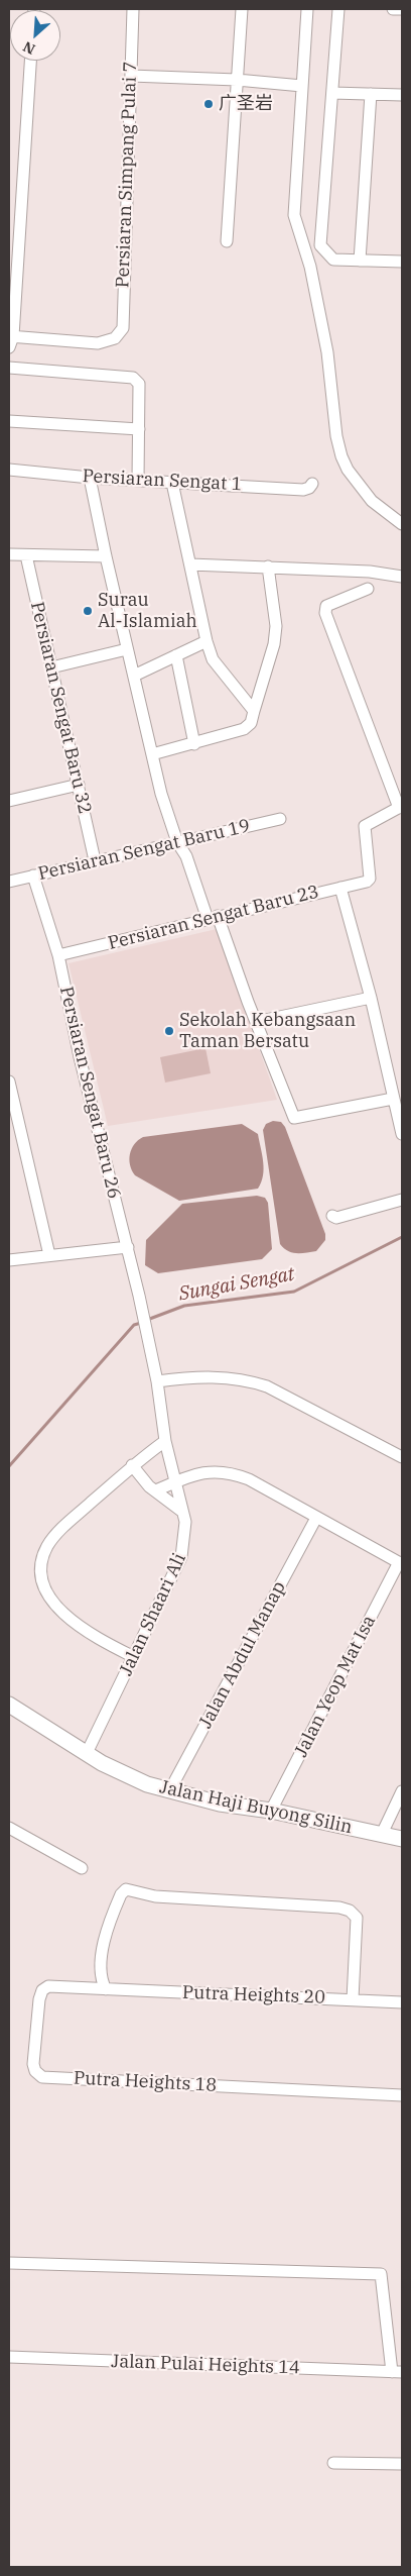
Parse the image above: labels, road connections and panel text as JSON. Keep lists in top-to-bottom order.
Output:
{
  "streets": {
    "street": [
      "Persiaran Simpang Pulai 7",
      "Persiaran Sengat 1",
      "Persiaran Sengat Baru 32",
      "Persiaran Sengat Baru 19",
      "Persiaran Sengat Baru 23",
      "Persiaran Sengat Baru 26",
      "Jalan Shaari Ali",
      "Jalan Abdul Manap",
      "Jalan Yeop Mat Isa",
      "Jalan Haji Buyong Silin",
      "Putra Heights 20",
      "Putra Heights 18",
      "Jalan Pulai Heights 14"
    ]
  },
  "crossings": [
    ["Persiaran Sengat Baru 32", "Persiaran Sengat Baru 19"],
    ["Persiaran Sengat Baru 19", "Persiaran Sengat Baru 26"],
    ["Persiaran Sengat Baru 23", "Persiaran Sengat Baru 26"],
    ["Persiaran Sengat Baru 26", "Jalan Shaari Ali"],
    ["Jalan Shaari Ali", "Jalan Haji Buyong Silin"],
    ["Jalan Abdul Manap", "Jalan Haji Buyong Silin"],
    ["Jalan Yeop Mat Isa", "Jalan Haji Buyong Silin"],
    ["Putra Heights 20", "Putra Heights 18"]
  ],
  "water": ["Sungai Sengat"],
  "places": ["广圣岩", "Surau Al-Islamiah", "Sekolah Kebangsaan Taman Bersatu"],
  "north": "bottom left"
}
